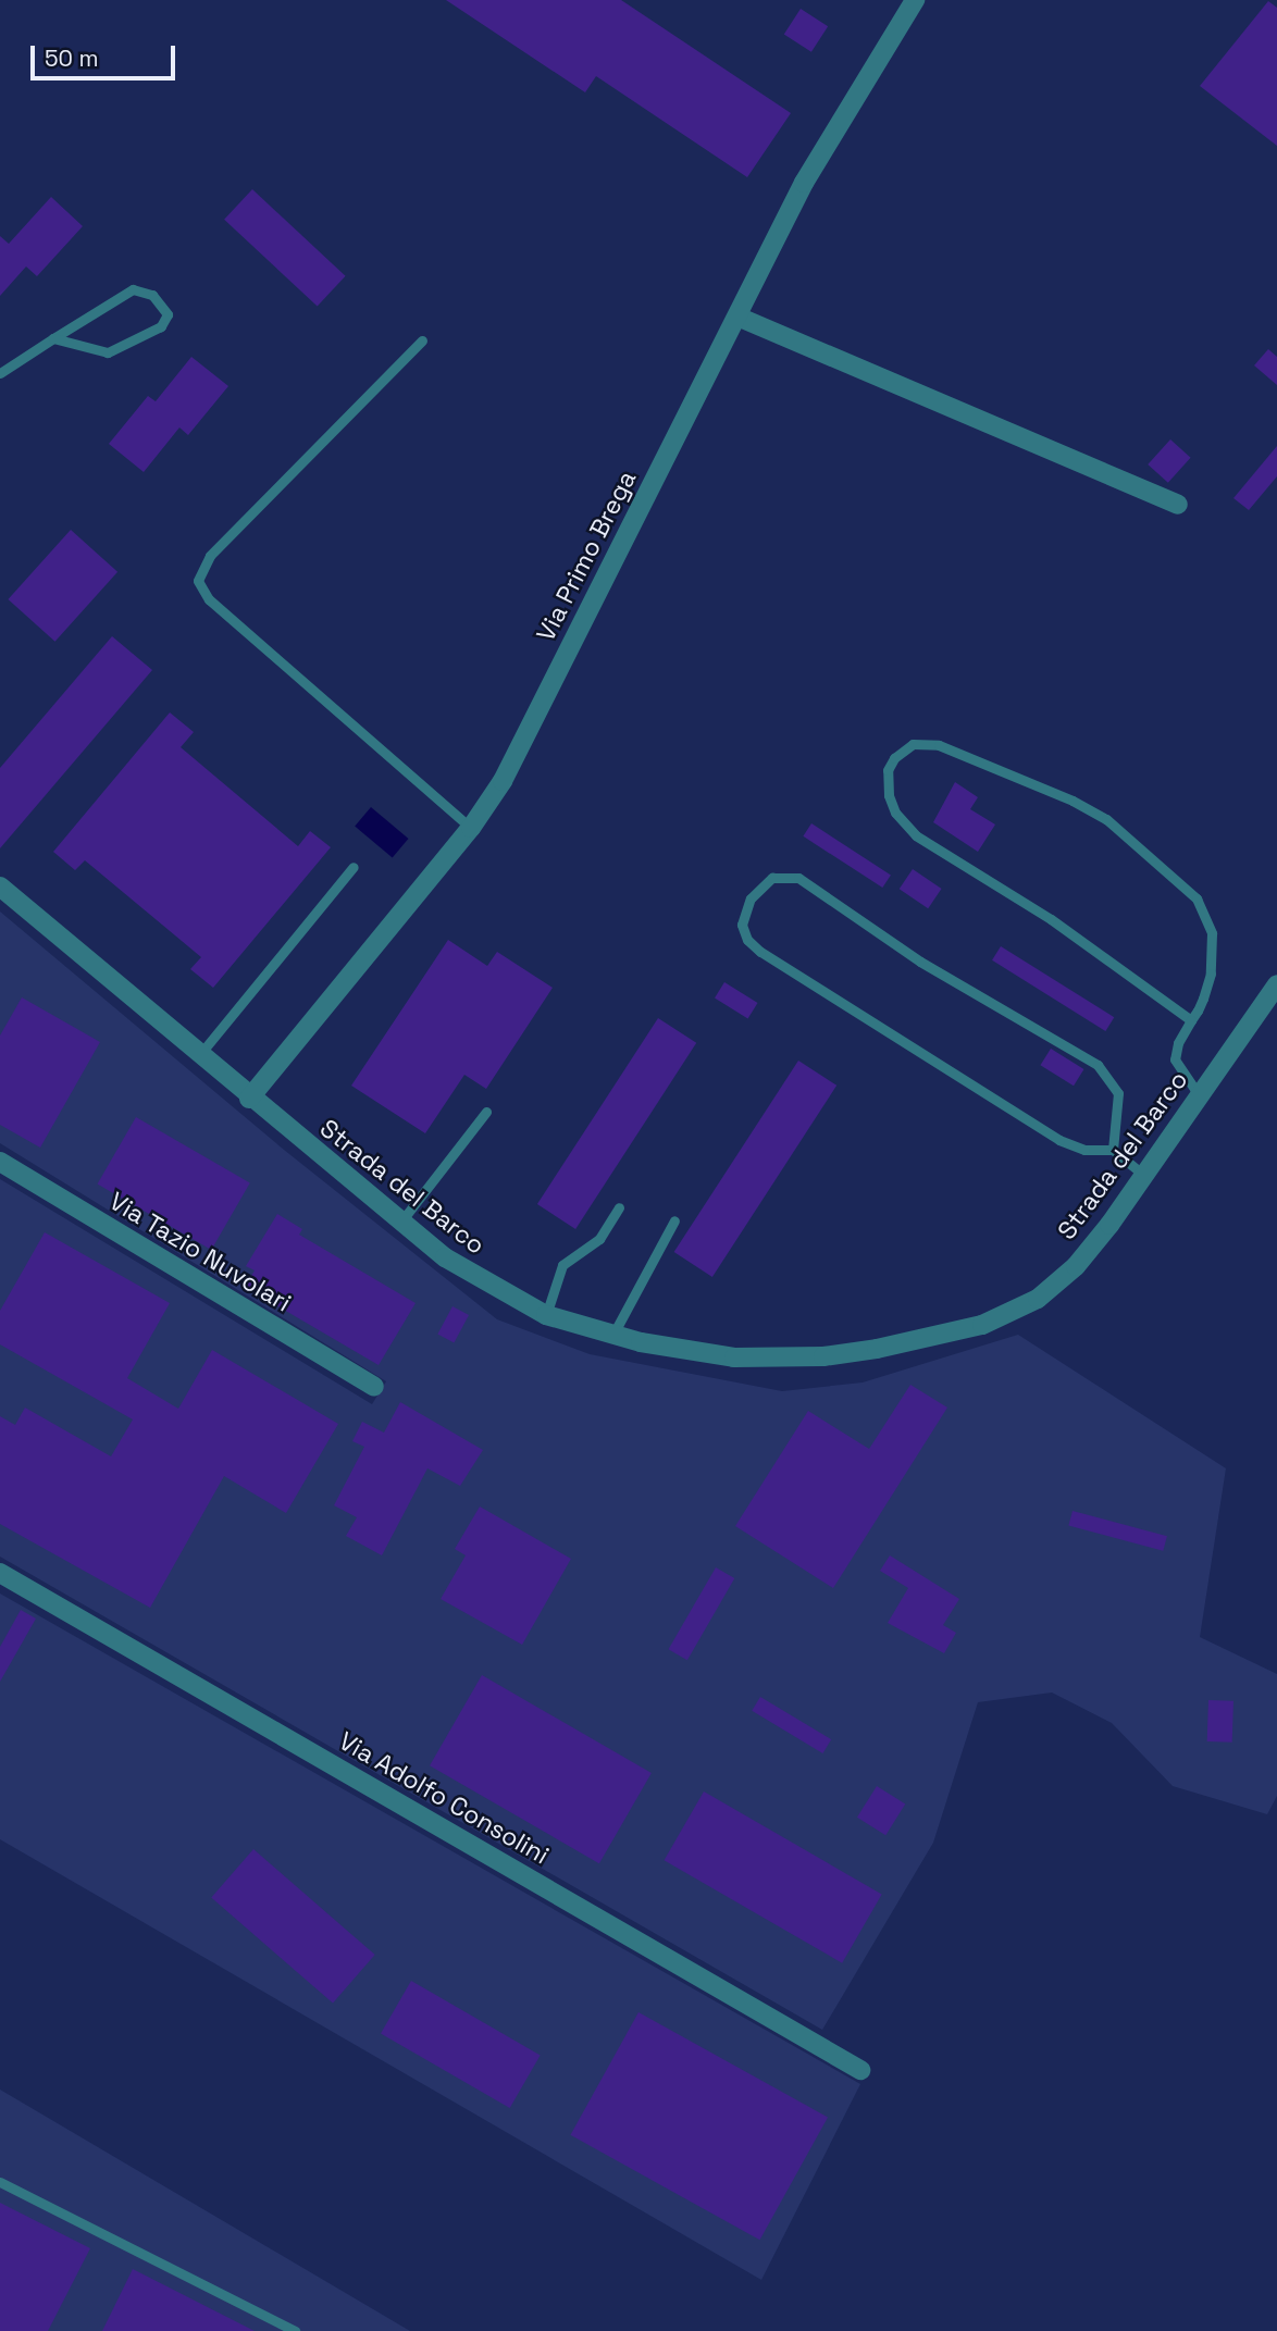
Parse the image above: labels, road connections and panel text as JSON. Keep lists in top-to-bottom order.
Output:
{
  "streets": {
    "street": [
      "Via Primo Brega",
      "Strada del Barco",
      "Via Tazio Nuvolari",
      "Via Adolfo Consolini"
    ]
  },
  "crossings": [
    ["Via Primo Brega", "Strada del Barco"]
  ],
  "scale_bar": "50 m"
}
